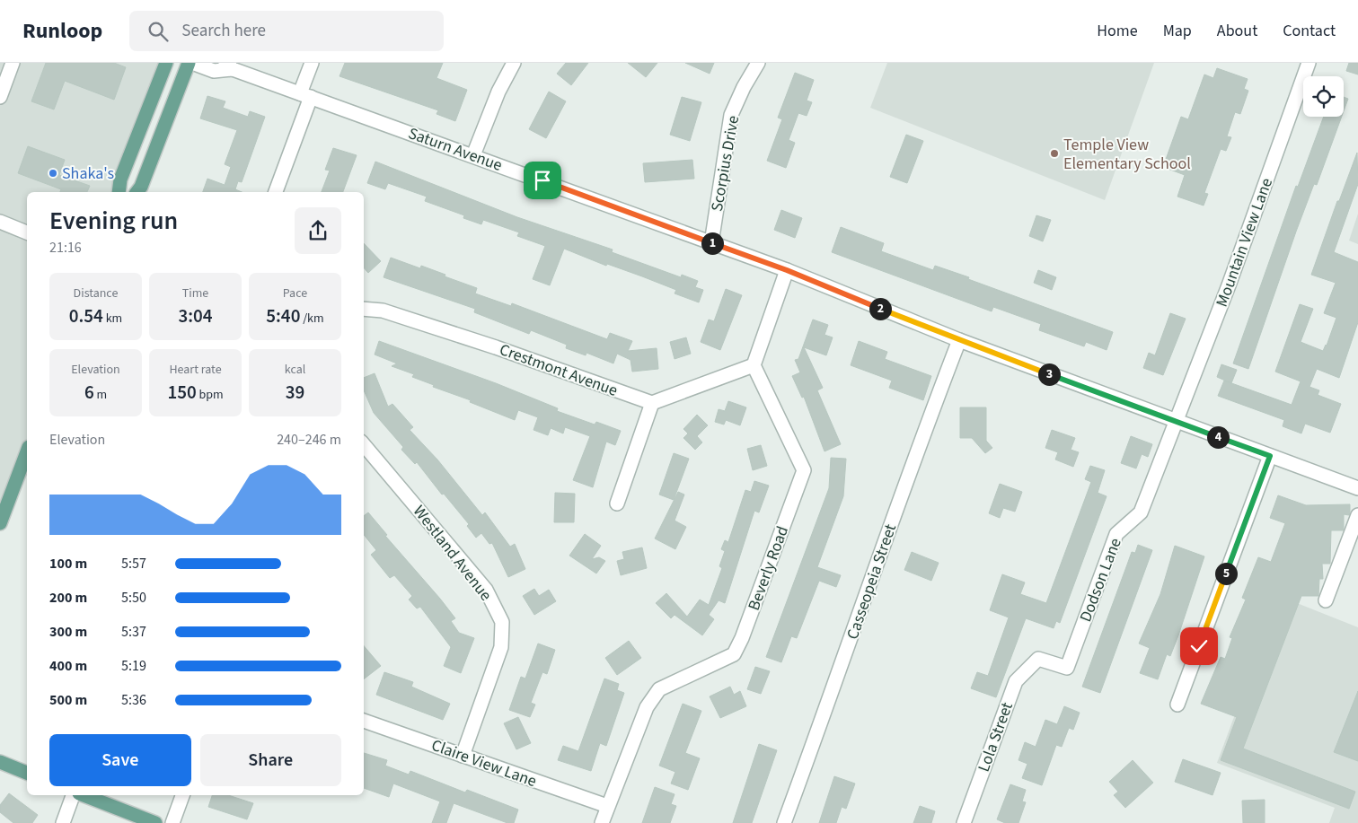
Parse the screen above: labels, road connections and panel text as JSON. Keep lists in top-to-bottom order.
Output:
{
  "streets": {
    "street": [
      "Saturn Avenue",
      "Scorpius Drive",
      "Mountain View Lane",
      "Crestmont Avenue",
      "Westland Avenue",
      "Beverly Road",
      "Dodson Lane",
      "Casseopeia Street",
      "Lola Street",
      "Claire View Lane"
    ]
  },
  "crossings": [
    ["Saturn Avenue", "Scorpius Drive"],
    ["Saturn Avenue", "Mountain View Lane"],
    ["Saturn Avenue", "Dodson Lane"],
    ["Saturn Avenue", "Casseopeia Street"],
    ["Mountain View Lane", "Dodson Lane"],
    ["Westland Avenue", "Claire View Lane"],
    ["Beverly Road", "Claire View Lane"],
    ["Dodson Lane", "Lola Street"]
  ],
  "places": ["Temple View Elementary School", "Shaka's"],
  "page": {
    "header": "Runloop",
    "search": "Search here",
    "nav": [
      "Home",
      "Map",
      "About",
      "Contact"
    ],
    "heading": ["Evening run", "21:16"],
    "pins": [
      "1",
      "2",
      "3",
      "4",
      "5"
    ],
    "stats": [
      ["Distance", "0.54 km"],
      ["Time", "3:04"],
      ["Pace", "5:40 /km"],
      ["Elevation", "6 m"],
      ["Heart rate", "150 bpm"],
      ["kcal", "39"]
    ],
    "chart": ["Elevation", "240–246 m"],
    "list": [
      {
        "name": "100 m",
        "note": "5:57"
      },
      {
        "name": "200 m",
        "note": "5:50"
      },
      {
        "name": "300 m",
        "note": "5:37"
      },
      {
        "name": "400 m",
        "note": "5:19"
      },
      {
        "name": "500 m",
        "note": "5:36"
      }
    ],
    "buttons": ["Save", "Share"]
  }
}
